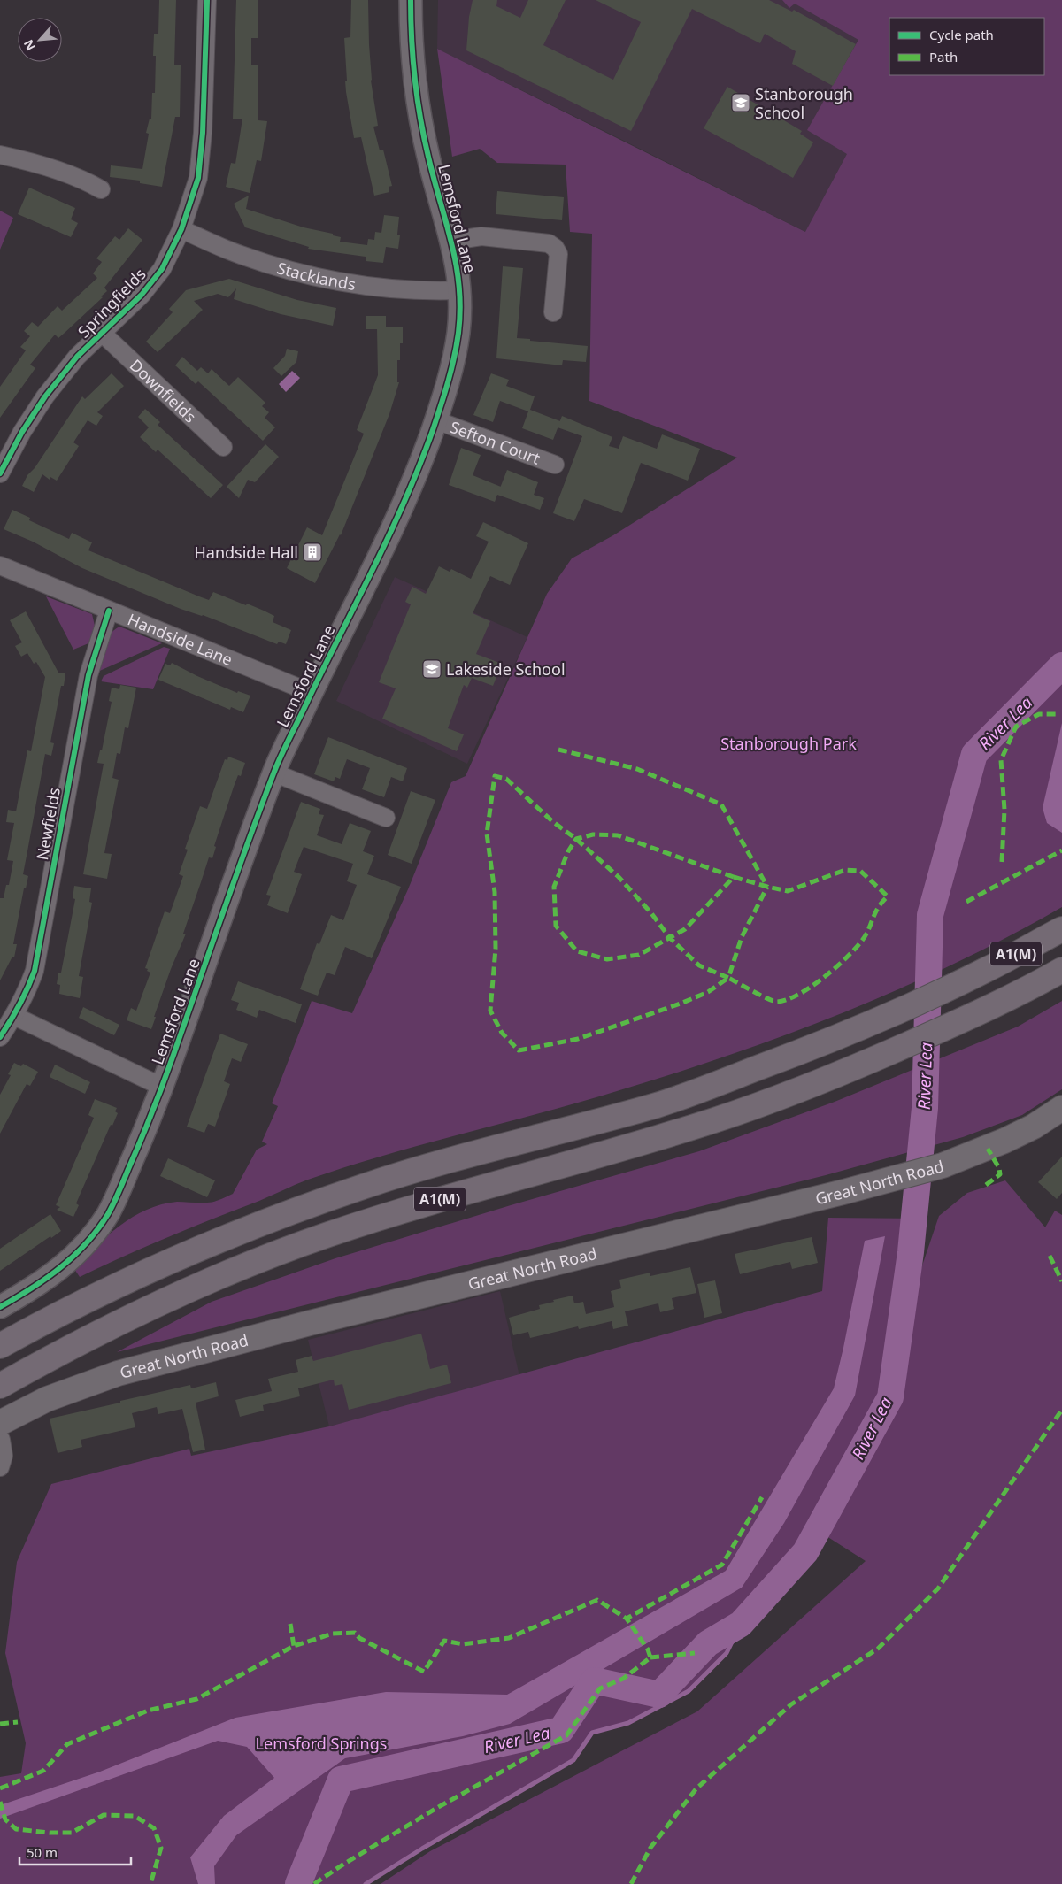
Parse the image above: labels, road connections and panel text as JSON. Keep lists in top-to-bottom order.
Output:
{
  "streets": {
    "highway": ["A1(M)"],
    "main road": ["Great North Road"],
    "street": [
      "Lemsford Lane",
      "Stacklands",
      "Springfields",
      "Downfields",
      "Sefton Court",
      "Handside Lane",
      "Newfields"
    ]
  },
  "crossings": [
    ["Lemsford Lane", "Stacklands"],
    ["Lemsford Lane", "Sefton Court"],
    ["Lemsford Lane", "Handside Lane"],
    ["Stacklands", "Springfields"],
    ["Springfields", "Downfields"],
    ["Handside Lane", "Newfields"]
  ],
  "water": ["River Lea"],
  "parks": ["Stanborough Park", "Lemsford Springs"],
  "places": {
    "school or university": ["Stanborough School", "Lakeside School"],
    "building": ["Handside Hall"]
  },
  "legend": ["Cycle path", "Path"],
  "scale_bar": "50 m",
  "north": "bottom left"
}
